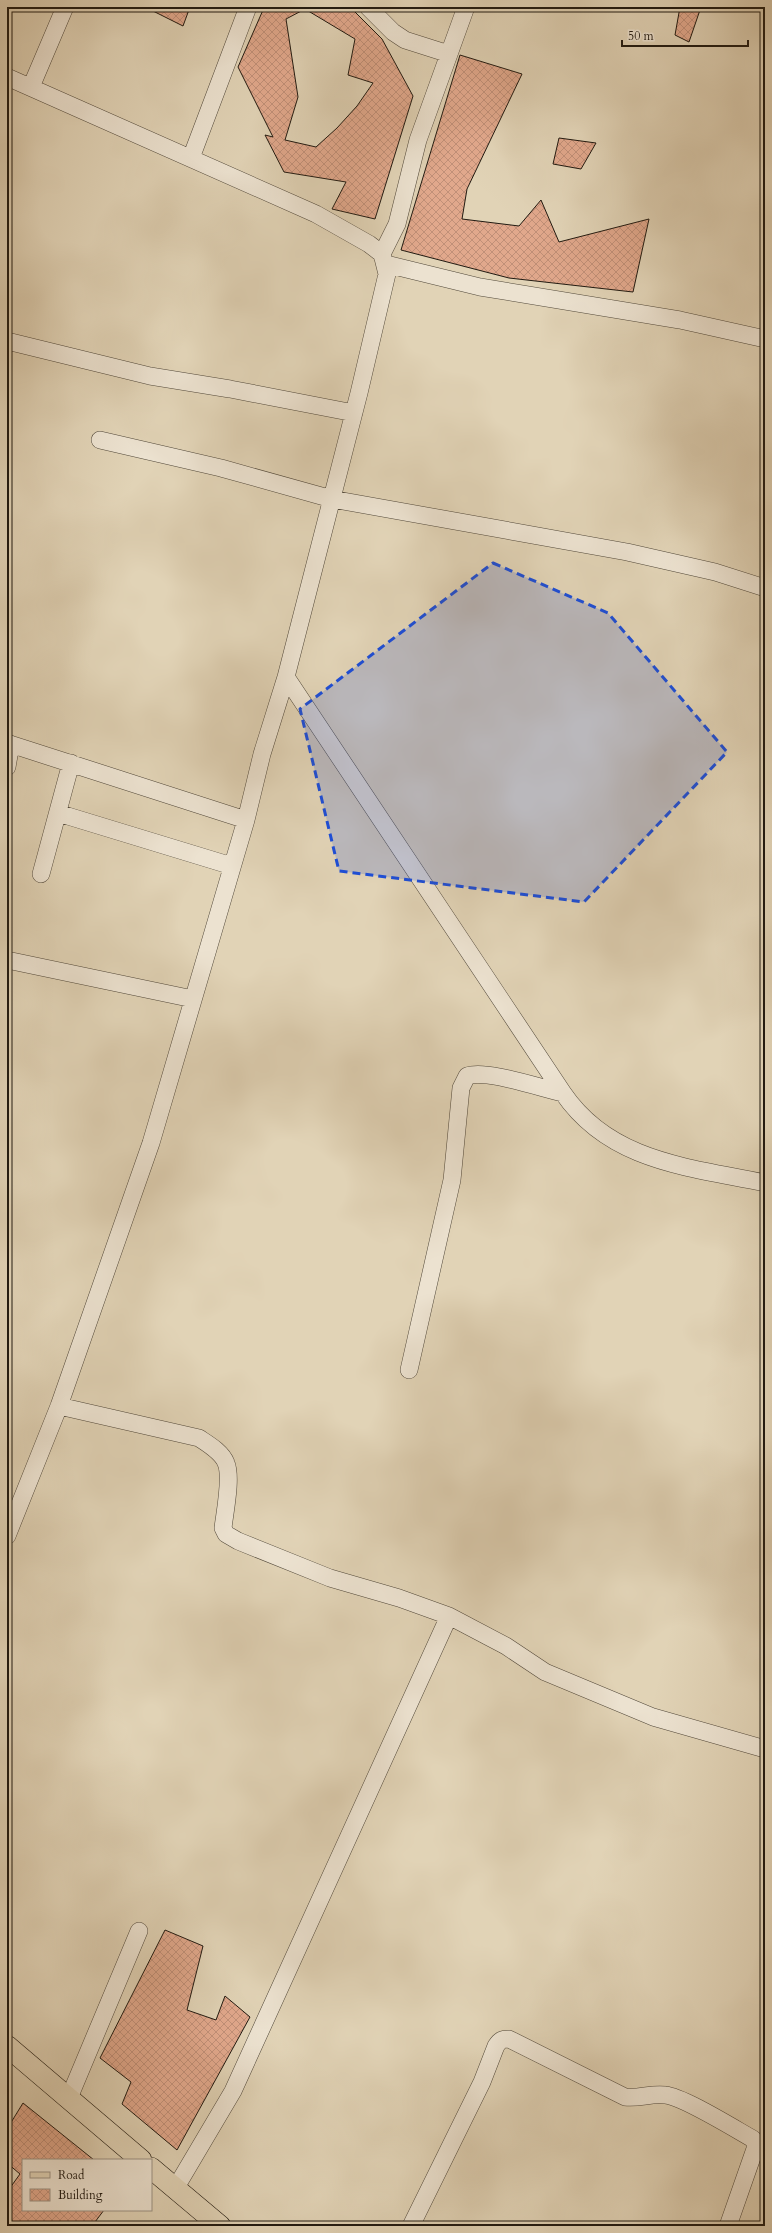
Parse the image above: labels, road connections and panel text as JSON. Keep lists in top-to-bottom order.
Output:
{
  "legend": ["Road", "Building"],
  "scale_bar": "50 m"
}
